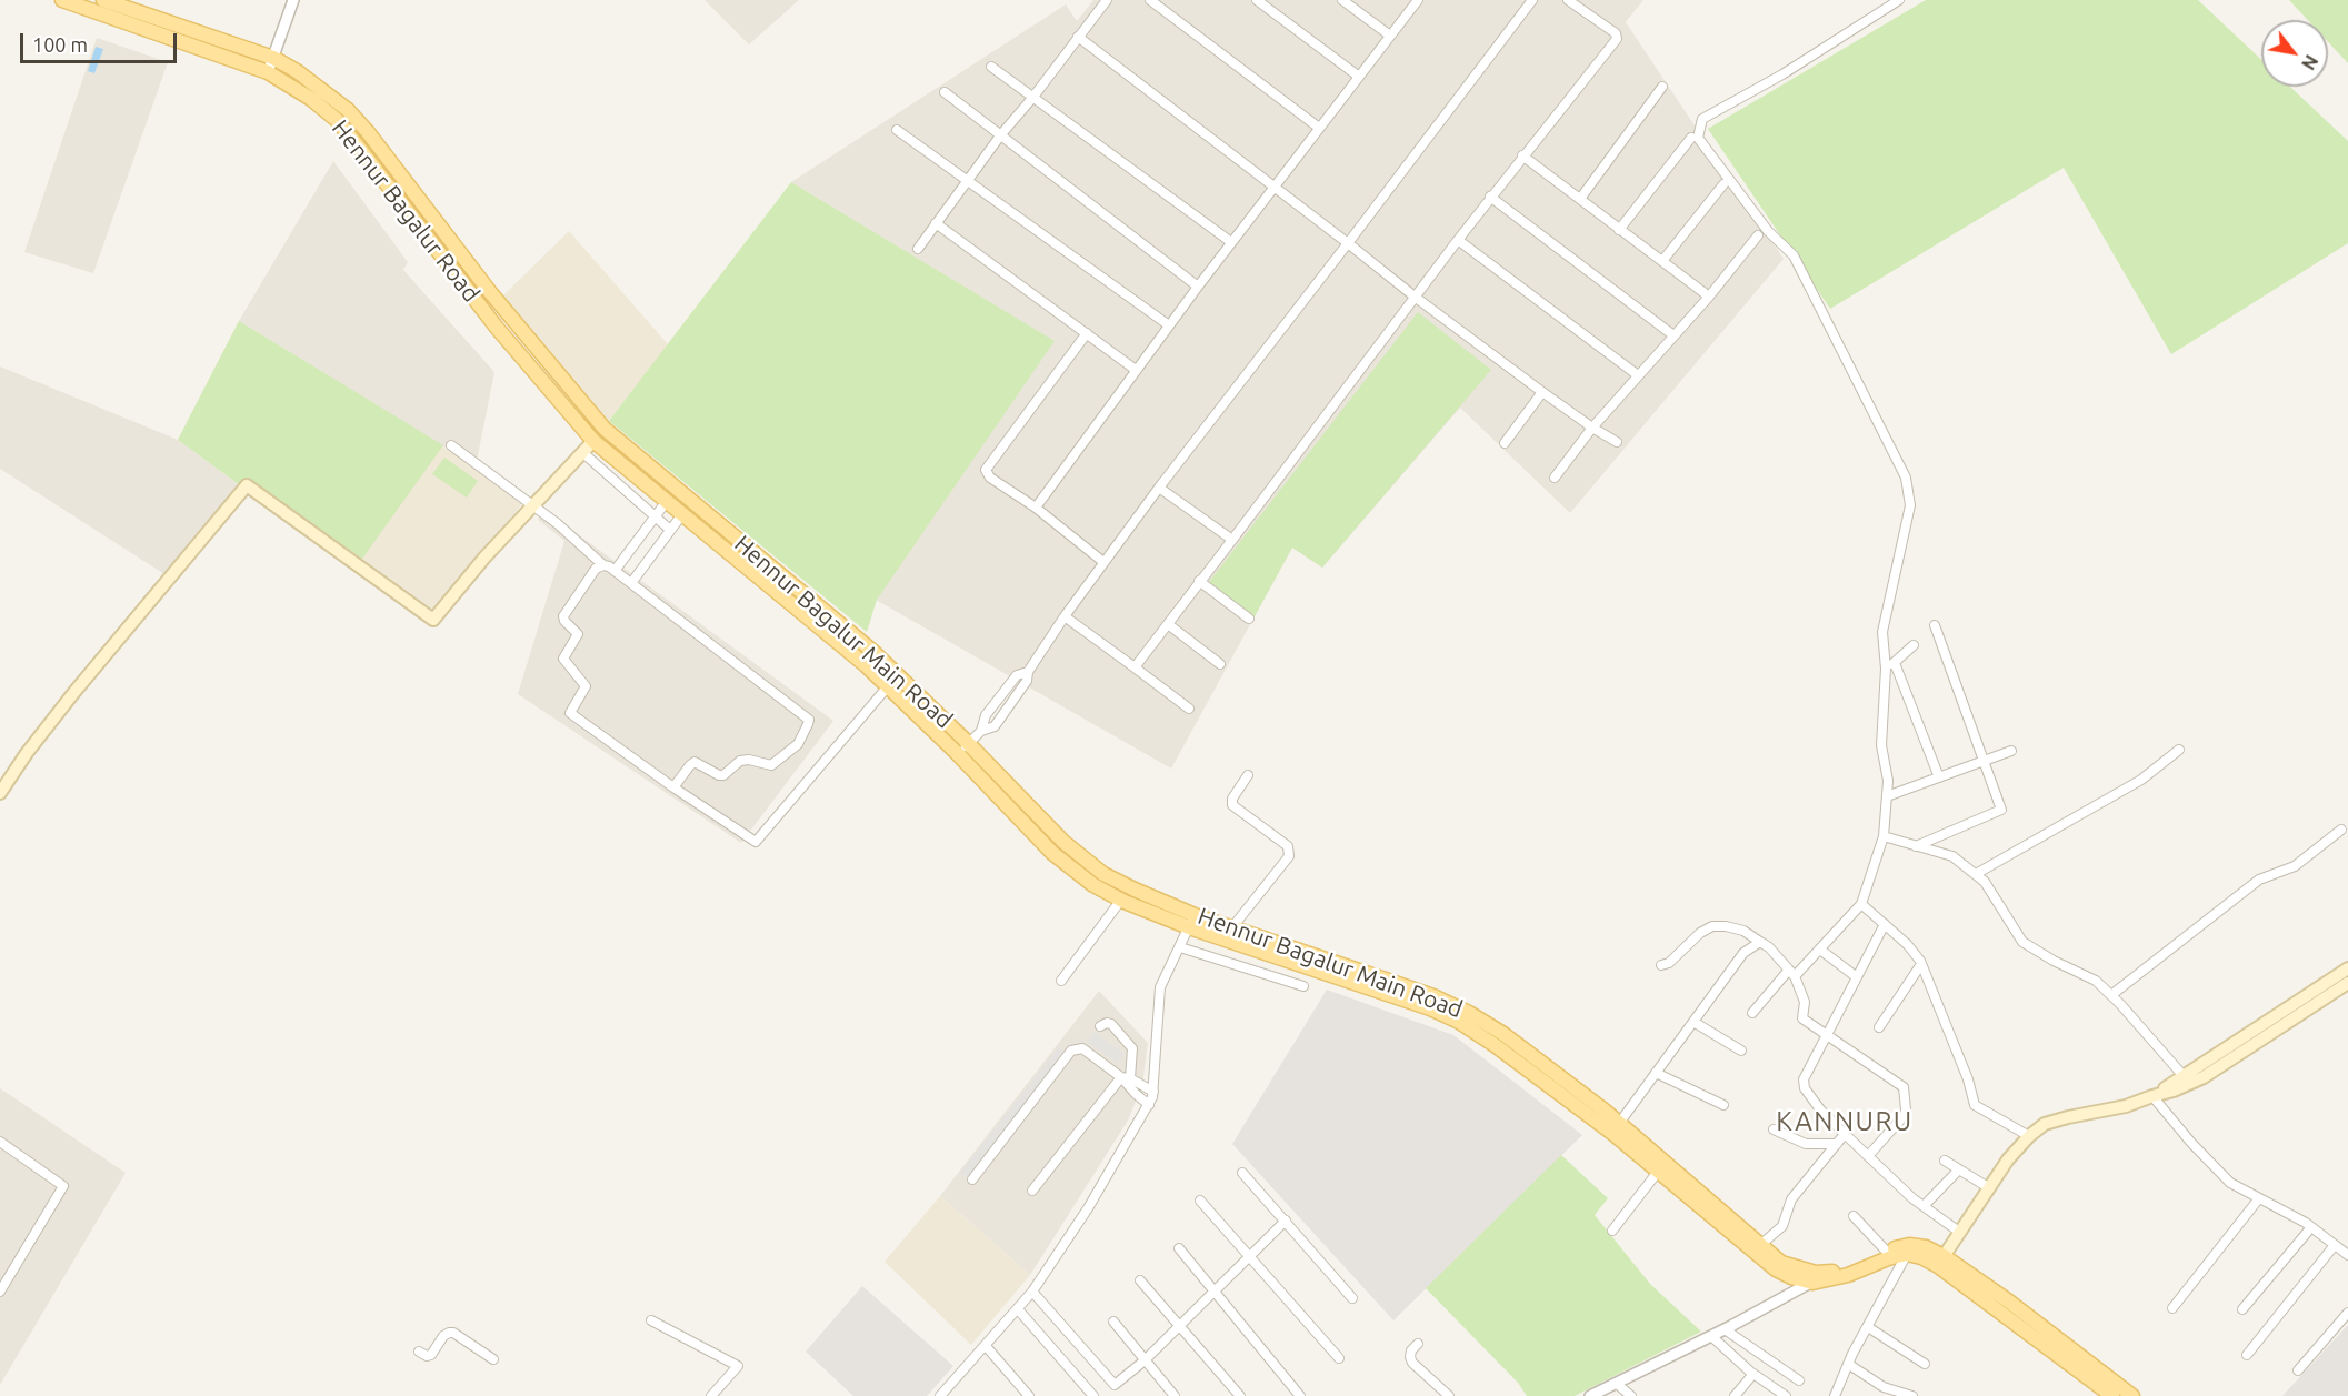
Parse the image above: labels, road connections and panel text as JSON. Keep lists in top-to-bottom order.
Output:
{
  "streets": {
    "main road": ["Hennur Bagalur Road", "Hennur Bagalur Main Road"]
  },
  "crossings": [
    ["Hennur Bagalur Road", "Hennur Bagalur Main Road"]
  ],
  "districts": ["KANNURU"],
  "scale_bar": "100 m",
  "north": "bottom right"
}
